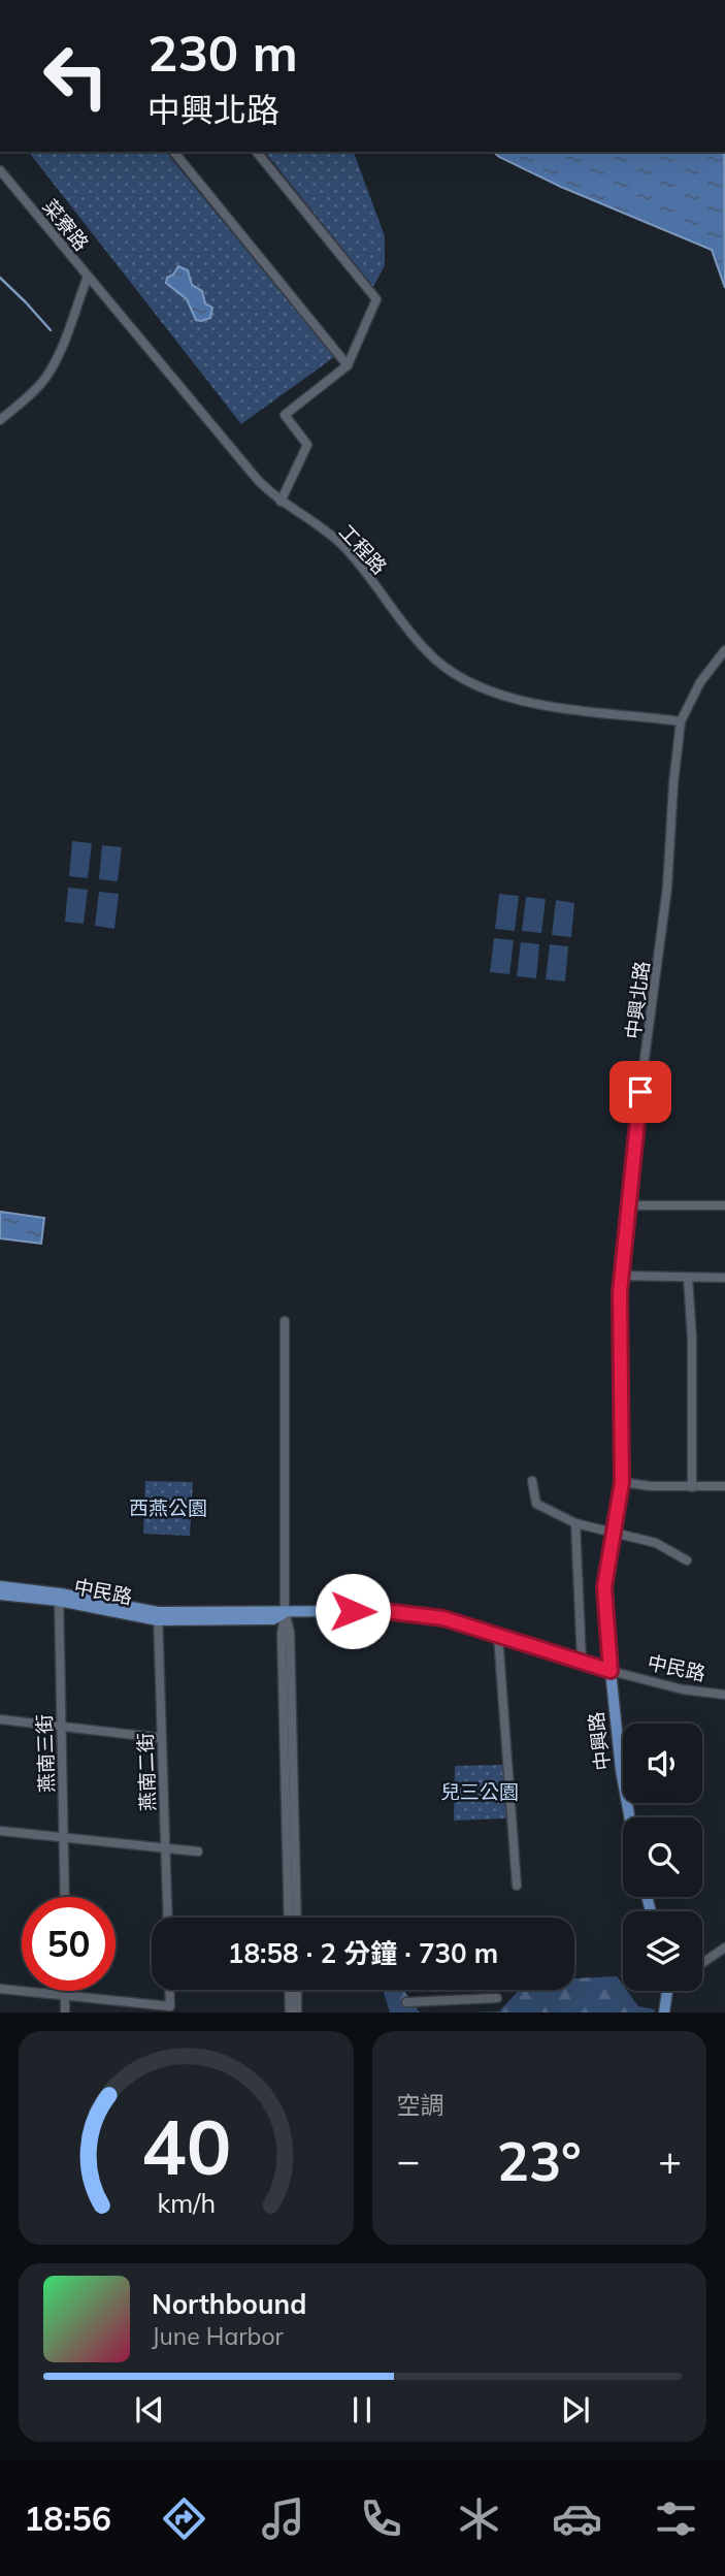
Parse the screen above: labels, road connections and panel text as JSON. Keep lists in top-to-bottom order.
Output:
{
  "streets": {
    "main road": ["中民路", "中興路"],
    "street": [
      "菜寮路",
      "工程路",
      "中興北路",
      "燕南三街",
      "燕南二街"
    ]
  },
  "crossings": [
    ["菜寮路", "工程路"],
    ["工程路", "中興北路"],
    ["中興北路", "中民路"],
    ["中興北路", "中興路"],
    ["中民路", "中興路"],
    ["中民路", "燕南三街"],
    ["中民路", "燕南二街"]
  ],
  "parks": ["西燕公園", "兒三公園"],
  "page": {
    "turn": ["230 m", "中興北路"],
    "limit": "50",
    "trip": "18:58 · 2 分鐘 · 730 m",
    "tile": "空調",
    "heat": ["−", "23°", "+"],
    "song": ["Northbound", "June Harbor"],
    "tabs": "18:56",
    "gauge": ["40", "km/h"]
  }
}
